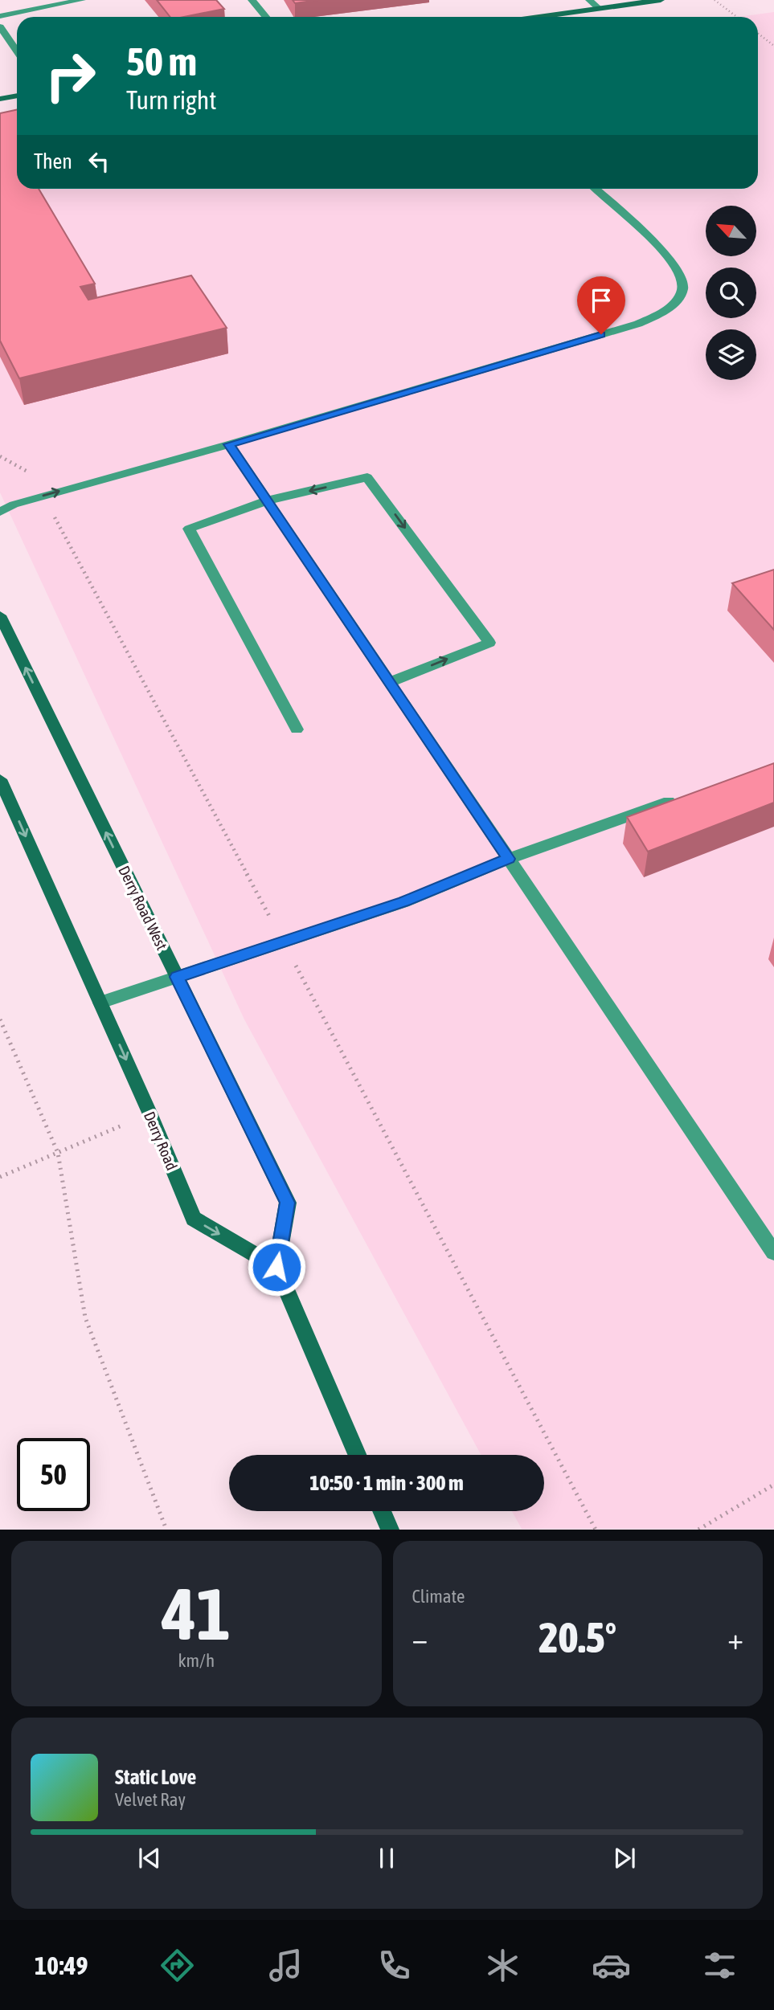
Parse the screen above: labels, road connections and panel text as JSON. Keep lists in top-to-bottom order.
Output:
{
  "streets": {
    "main road": ["Derry Road West", "Derry Road"]
  },
  "crossings": [
    ["Derry Road West", "Derry Road"]
  ],
  "one_way": ["Derry Road West", "Derry Road"],
  "north": "top left",
  "page": {
    "turn": ["50 m", "Turn right"],
    "then": "Then",
    "limit": "50",
    "trip": "10:50 · 1 min · 300 m",
    "tile": [
      ["41", "km/h"],
      "Climate"
    ],
    "heat": ["−", "20.5°", "+"],
    "song": ["Static Love", "Velvet Ray"],
    "tabs": "10:49"
  }
}
